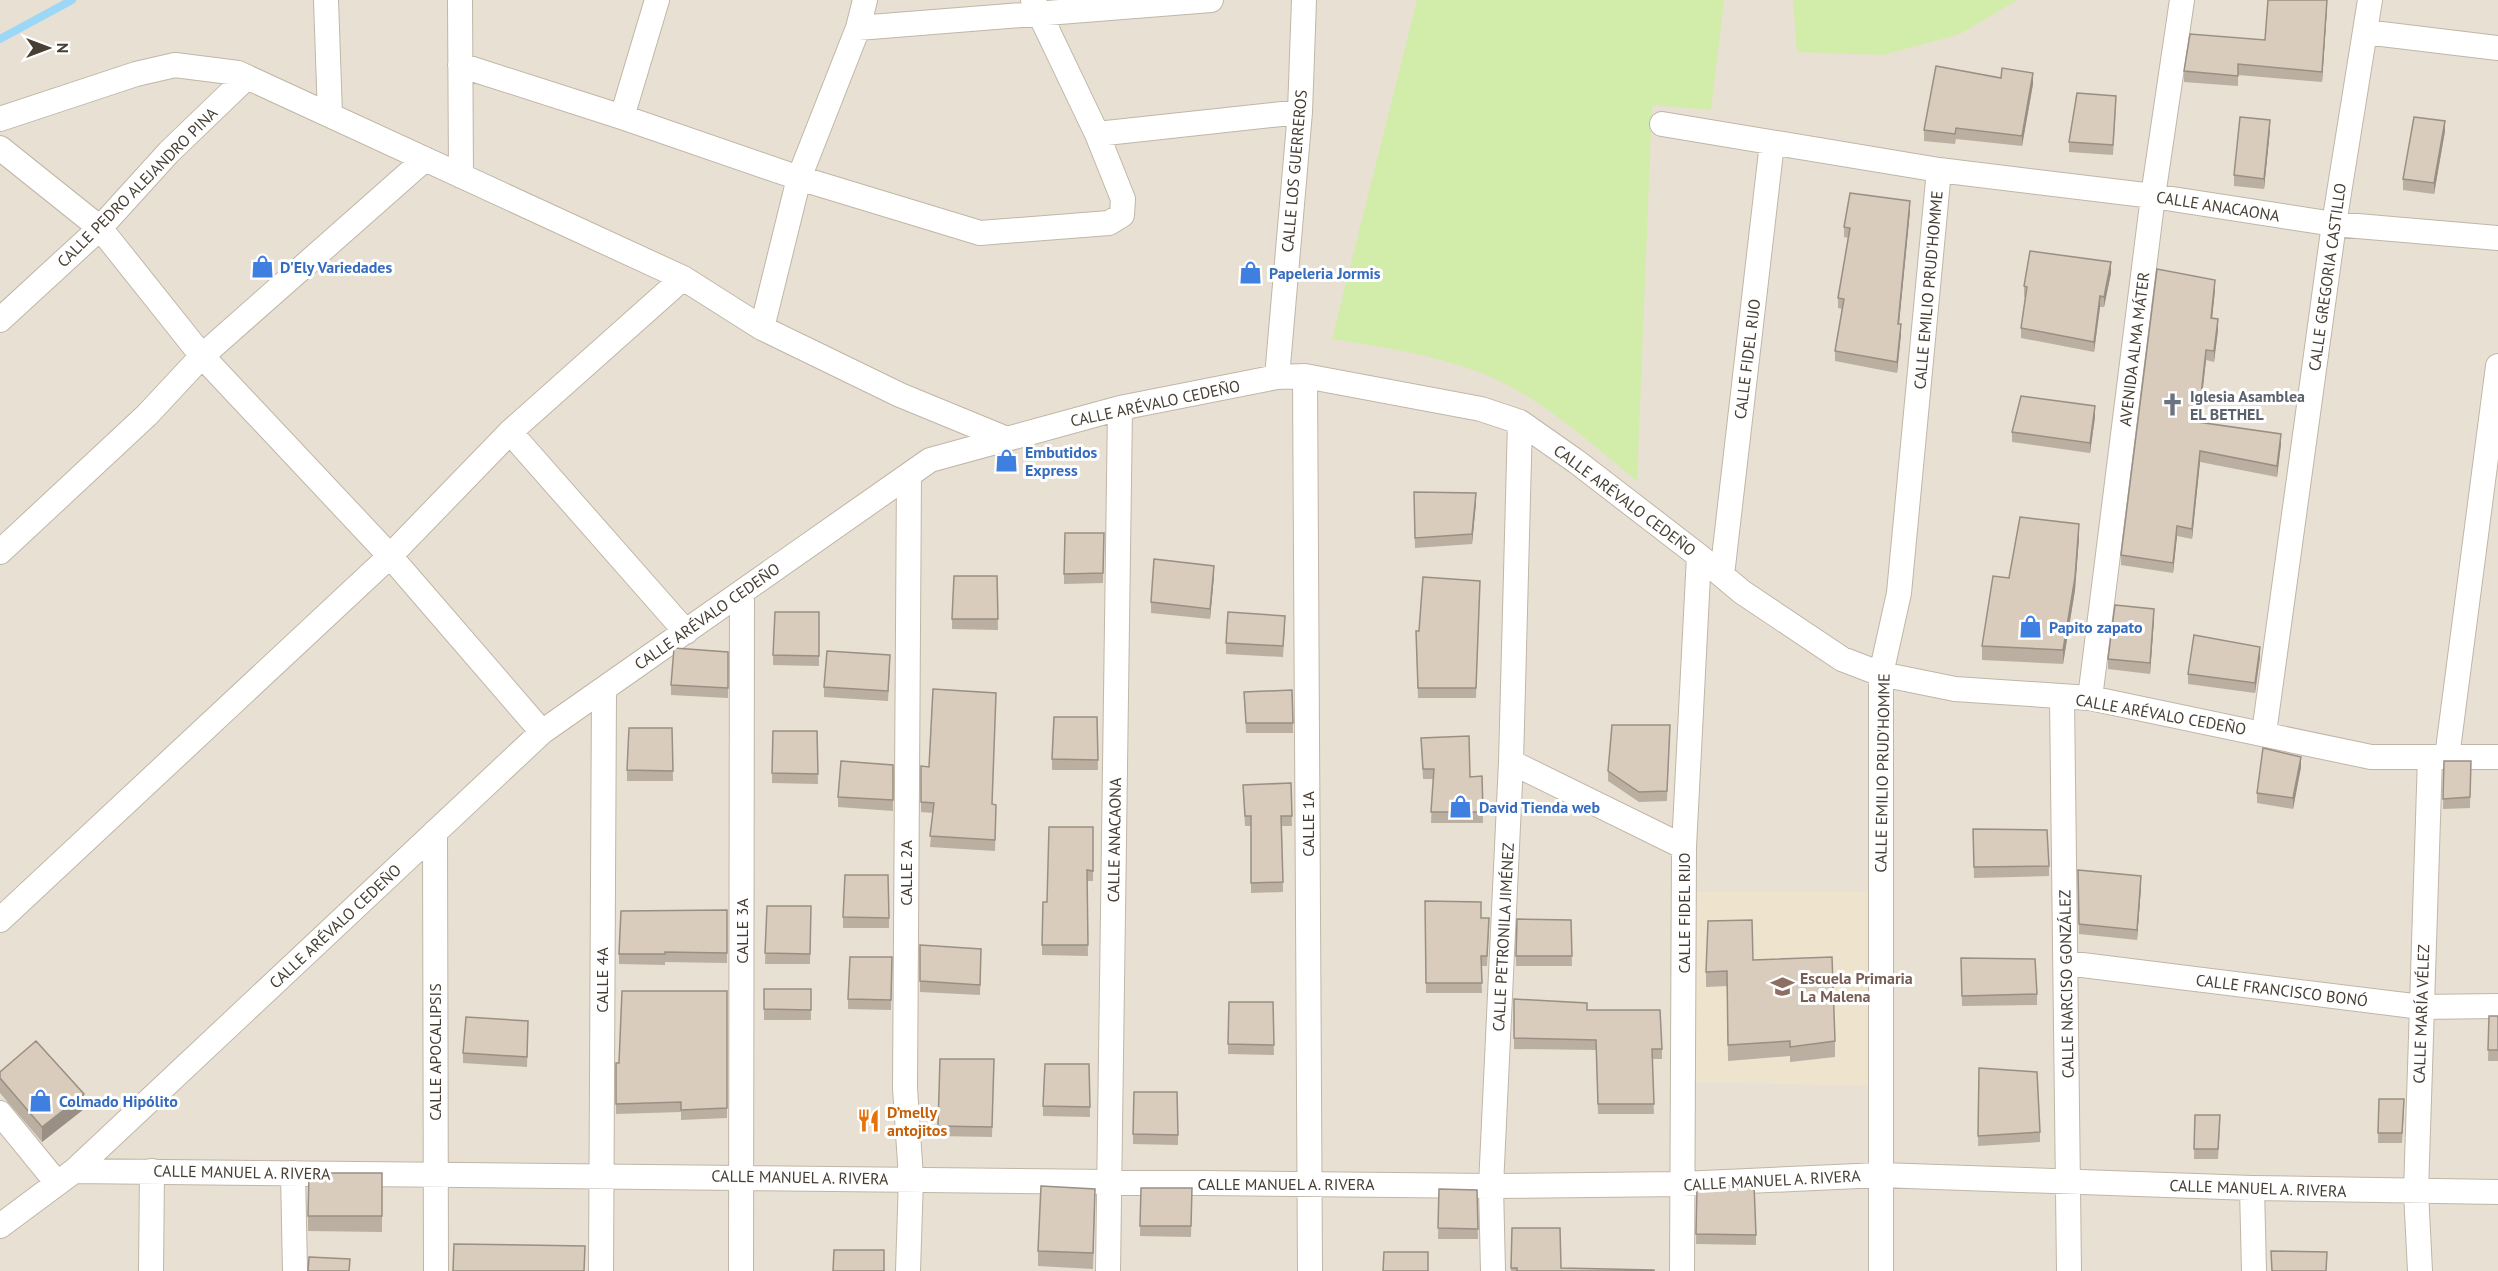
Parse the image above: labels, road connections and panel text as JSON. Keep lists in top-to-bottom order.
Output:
{
  "streets": {
    "street": [
      "CALLE LOS GUERREROS",
      "CALLE PEDRO ALEJANDRO PINA",
      "CALLE ANACAONA",
      "CALLE GREGORIA CASTILLO",
      "CALLE EMILIO PRUD'HOMME",
      "AVENIDA ALMA MÁTER",
      "CALLE FIDEL RIJO",
      "CALLE ARÉVALO CEDEÑO",
      "CALLE 1A",
      "CALLE 2A",
      "CALLE 3A",
      "CALLE PETRONILA JIMÉNEZ",
      "CALLE 4A",
      "CALLE NARCISO GONZÁLEZ",
      "CALLE FRANCISCO BONÓ",
      "CALLE MARÍA VÉLEZ",
      "CALLE APOCALIPSIS",
      "CALLE MANUEL A. RIVERA"
    ]
  },
  "crossings": [
    ["CALLE LOS GUERREROS", "CALLE ARÉVALO CEDEÑO"],
    ["CALLE ANACAONA", "CALLE GREGORIA CASTILLO"],
    ["CALLE ANACAONA", "CALLE EMILIO PRUD'HOMME"],
    ["CALLE ANACAONA", "AVENIDA ALMA MÁTER"],
    ["CALLE ANACAONA", "CALLE FIDEL RIJO"],
    ["CALLE ANACAONA", "CALLE ARÉVALO CEDEÑO"],
    ["CALLE ANACAONA", "CALLE MANUEL A. RIVERA"],
    ["CALLE GREGORIA CASTILLO", "CALLE ARÉVALO CEDEÑO"],
    ["CALLE EMILIO PRUD'HOMME", "CALLE ARÉVALO CEDEÑO"],
    ["CALLE EMILIO PRUD'HOMME", "CALLE MANUEL A. RIVERA"],
    ["AVENIDA ALMA MÁTER", "CALLE ARÉVALO CEDEÑO"],
    ["CALLE FIDEL RIJO", "CALLE ARÉVALO CEDEÑO"],
    ["CALLE FIDEL RIJO", "CALLE MANUEL A. RIVERA"],
    ["CALLE ARÉVALO CEDEÑO", "CALLE 1A"],
    ["CALLE ARÉVALO CEDEÑO", "CALLE 2A"],
    ["CALLE ARÉVALO CEDEÑO", "CALLE 3A"],
    ["CALLE ARÉVALO CEDEÑO", "CALLE PETRONILA JIMÉNEZ"],
    ["CALLE ARÉVALO CEDEÑO", "CALLE 4A"],
    ["CALLE ARÉVALO CEDEÑO", "CALLE NARCISO GONZÁLEZ"],
    ["CALLE ARÉVALO CEDEÑO", "CALLE MARÍA VÉLEZ"],
    ["CALLE ARÉVALO CEDEÑO", "CALLE APOCALIPSIS"],
    ["CALLE ARÉVALO CEDEÑO", "CALLE MANUEL A. RIVERA"],
    ["CALLE 1A", "CALLE MANUEL A. RIVERA"],
    ["CALLE 2A", "CALLE MANUEL A. RIVERA"],
    ["CALLE 3A", "CALLE MANUEL A. RIVERA"],
    ["CALLE PETRONILA JIMÉNEZ", "CALLE MANUEL A. RIVERA"],
    ["CALLE 4A", "CALLE MANUEL A. RIVERA"],
    ["CALLE NARCISO GONZÁLEZ", "CALLE FRANCISCO BONÓ"],
    ["CALLE NARCISO GONZÁLEZ", "CALLE MANUEL A. RIVERA"],
    ["CALLE FRANCISCO BONÓ", "CALLE MARÍA VÉLEZ"],
    ["CALLE MARÍA VÉLEZ", "CALLE MANUEL A. RIVERA"],
    ["CALLE APOCALIPSIS", "CALLE MANUEL A. RIVERA"]
  ],
  "places": {
    "shop": [
      "D'Ely Variedades",
      "Papeleria Jormis",
      "Embutidos Express",
      "Papito zapato",
      "David Tienda web",
      "Colmado Hipólito"
    ],
    "church": ["Iglesia Asamblea EL BETHEL"],
    "school or university": ["Escuela Primaria La Malena"],
    "restaurant": ["D’melly antojitos"]
  },
  "north": "right"
}
